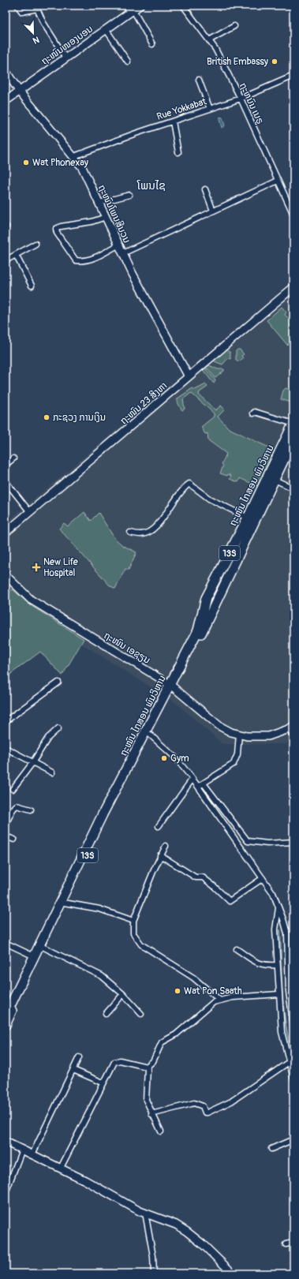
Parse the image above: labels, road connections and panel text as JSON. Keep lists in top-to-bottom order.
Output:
{
  "streets": {
    "highway": ["ຖະໜົນ ໄກສອນ ພົມວິຫານ", "13S"],
    "street": [
      "ຖະໜົນໜອງບອນ",
      "ຖະຫນົນ ເນຣູ",
      "Rue Yokkabat",
      "ຖະໜົນໂພນສີນວນ",
      "ຖະໜົນ 23 ສິງຫາ",
      "ຖະໜົນ ເອຊຽນ"
    ]
  },
  "crossings": [
    ["ຖະໜົນໜອງບອນ", "ຖະໜົນໂພນສີນວນ"],
    ["ຖະຫນົນ ເນຣູ", "Rue Yokkabat"],
    ["Rue Yokkabat", "ຖະໜົນໂພນສີນວນ"],
    ["ຖະໜົນໂພນສີນວນ", "ຖະໜົນ 23 ສິງຫາ"],
    ["ຖະໜົນ ໄກສອນ ພົມວິຫານ", "ຖະໜົນ ເອຊຽນ"]
  ],
  "districts": ["ໂພນໄຊ"],
  "places": {
    "other": [
      "British Embassy",
      "Wat Phonexay",
      "ກະຊວງ ການເງິນ",
      "Gym",
      "Wat Pon Saath"
    ],
    "health": ["New Life Hospital"]
  },
  "north": "bottom right"
}
